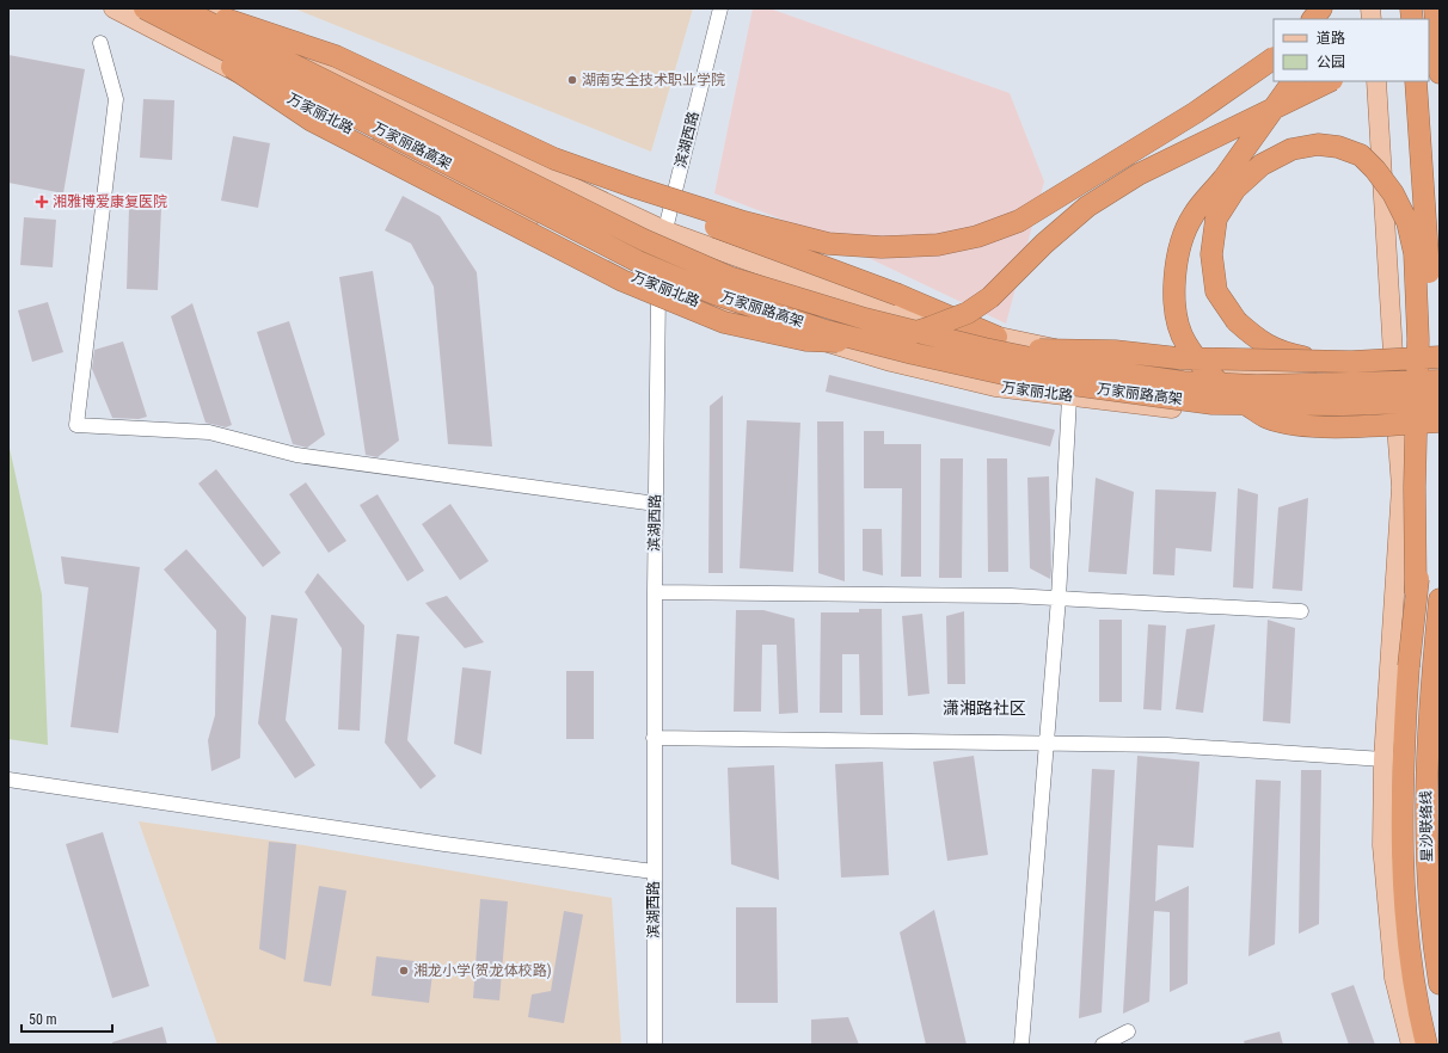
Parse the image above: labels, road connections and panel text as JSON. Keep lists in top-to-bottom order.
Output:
{
  "streets": {
    "highway": ["万家丽路高架", "星沙联络线"],
    "main road": ["万家丽北路"],
    "street": ["滨湖西路"]
  },
  "crossings": [
    ["万家丽北路", "滨湖西路"]
  ],
  "districts": ["潇湘路社区"],
  "places": {
    "other": ["湖南安全技术职业学院", "湘龙小学(贺龙体校路)"],
    "health": ["湘雅博爱康复医院"]
  },
  "legend": ["道路", "公园"],
  "scale_bar": "50 m"
}
